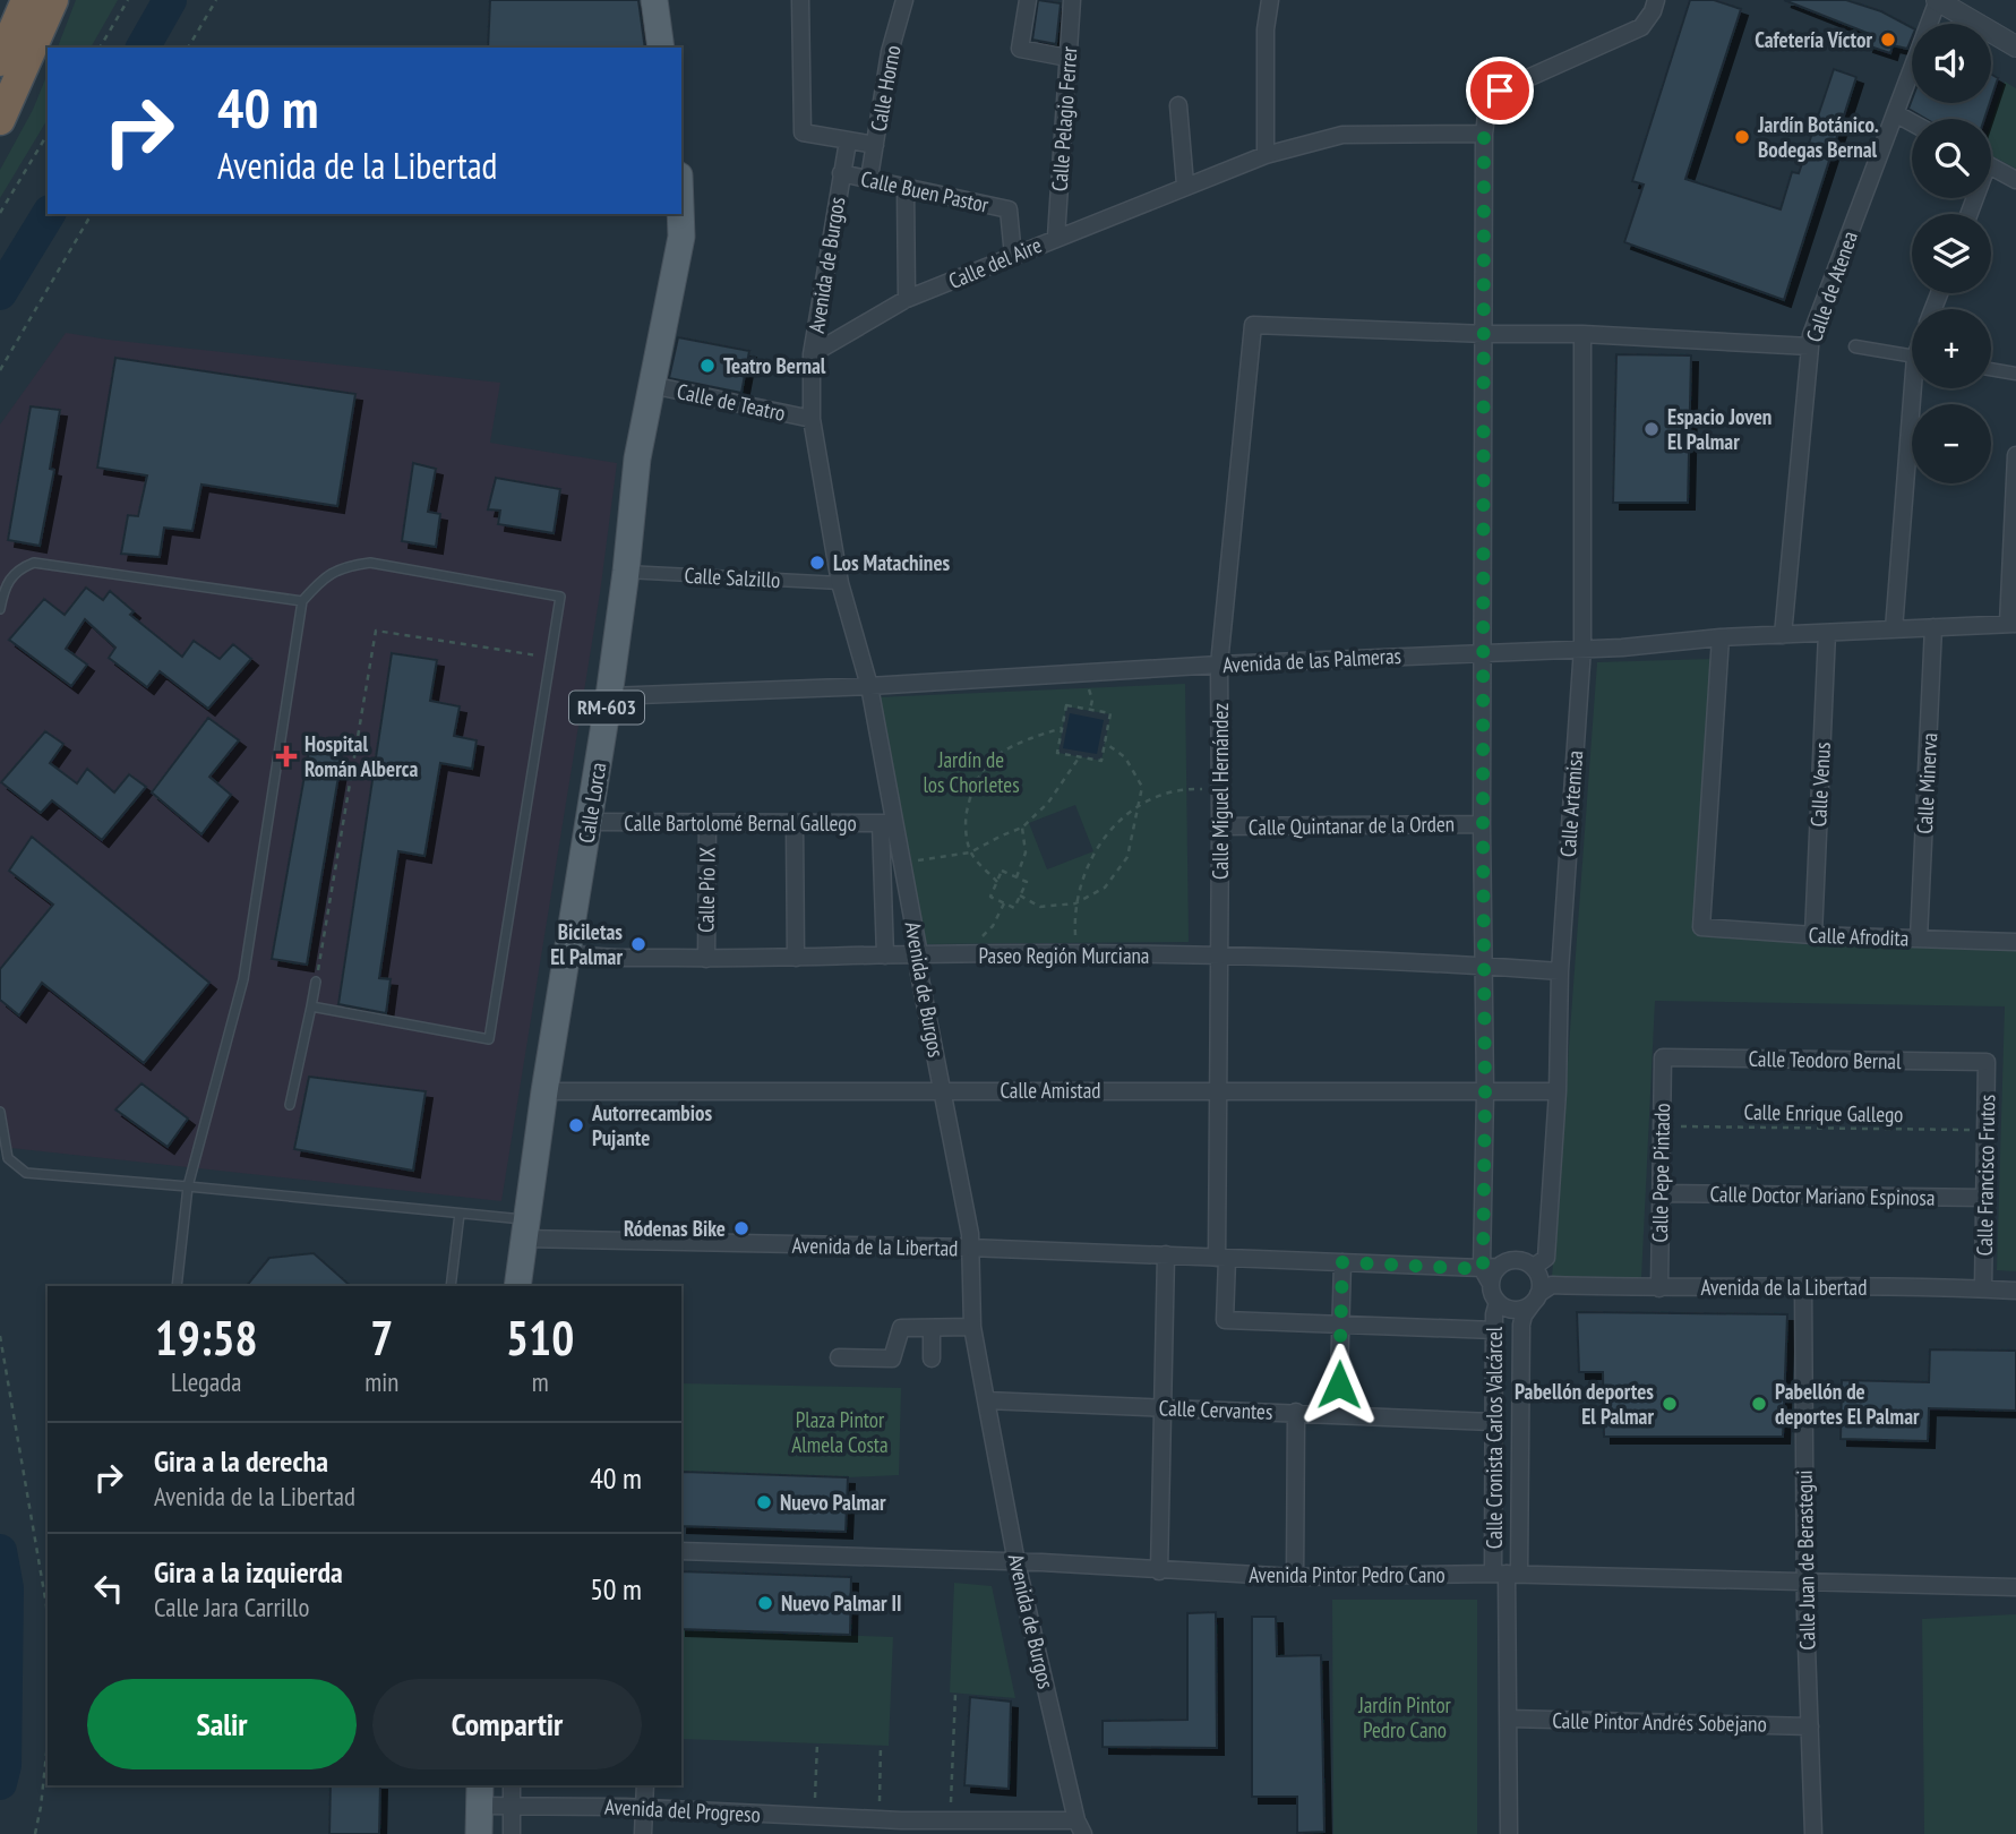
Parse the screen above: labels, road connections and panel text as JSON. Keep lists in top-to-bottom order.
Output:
{
  "streets": {
    "main road": ["RM-603", "Calle Lorca"],
    "street": [
      "Calle Horno",
      "Calle Pelagio Ferrer",
      "Calle Buen Pastor",
      "Calle del Aire",
      "Avenida de Burgos",
      "Calle de Atenea",
      "Calle de Teatro",
      "Calle Salzillo",
      "Avenida de las Palmeras",
      "Calle Minerva",
      "Calle Venus",
      "Calle Miguel Hernández",
      "Calle Artemisa",
      "Calle Bartolomé Bernal Gallego",
      "Calle Quintanar de la Orden",
      "Calle Pío IX",
      "Calle Afrodita",
      "Paseo Región Murciana",
      "Calle Teodoro Bernal",
      "Calle Amistad",
      "Calle Pepe Pintado",
      "Calle Francisco Frutos",
      "Calle Doctor Mariano Espinosa",
      "Avenida de la Libertad",
      "Calle Cervantes",
      "Calle Cronista Carlos Valcárcel",
      "Calle Juan de Berastegui",
      "Avenida Pintor Pedro Cano",
      "Calle Pintor Andrés Sobejano",
      "Avenida del Progreso"
    ],
    "path": ["Calle Enrique Gallego"]
  },
  "crossings": [
    ["Calle Horno", "Calle Buen Pastor"],
    ["Calle Pelagio Ferrer", "Calle del Aire"],
    ["Calle Buen Pastor", "Calle del Aire"],
    ["Calle Buen Pastor", "Avenida de Burgos"],
    ["Calle del Aire", "Avenida de Burgos"],
    ["Avenida de Burgos", "Calle de Teatro"],
    ["Avenida de Burgos", "Calle Salzillo"],
    ["Avenida de Burgos", "Avenida de las Palmeras"],
    ["Avenida de Burgos", "Calle Bartolomé Bernal Gallego"],
    ["Avenida de Burgos", "Paseo Región Murciana"],
    ["Avenida de Burgos", "Calle Amistad"],
    ["Avenida de Burgos", "Avenida de la Libertad"],
    ["Avenida de Burgos", "Calle Cervantes"],
    ["Avenida de Burgos", "Avenida Pintor Pedro Cano"],
    ["Avenida de Burgos", "Avenida del Progreso"],
    ["Calle de Atenea", "Avenida de las Palmeras"],
    ["Calle de Teatro", "Calle Lorca"],
    ["Calle Salzillo", "Calle Lorca"],
    ["Avenida de las Palmeras", "Calle Minerva"],
    ["Avenida de las Palmeras", "Calle Venus"],
    ["Avenida de las Palmeras", "Calle Miguel Hernández"],
    ["Avenida de las Palmeras", "Calle Lorca"],
    ["Avenida de las Palmeras", "Calle Artemisa"],
    ["Avenida de las Palmeras", "Calle Afrodita"],
    ["Calle Minerva", "Calle Afrodita"],
    ["Calle Venus", "Calle Afrodita"],
    ["Calle Miguel Hernández", "Calle Quintanar de la Orden"],
    ["Calle Miguel Hernández", "Paseo Región Murciana"],
    ["Calle Miguel Hernández", "Calle Amistad"],
    ["Calle Miguel Hernández", "Avenida de la Libertad"],
    ["Calle Lorca", "Calle Bartolomé Bernal Gallego"],
    ["Calle Lorca", "Paseo Región Murciana"],
    ["Calle Lorca", "Calle Amistad"],
    ["Calle Lorca", "Avenida de la Libertad"],
    ["Calle Artemisa", "Paseo Región Murciana"],
    ["Calle Artemisa", "Calle Amistad"],
    ["Calle Artemisa", "Avenida de la Libertad"],
    ["Calle Artemisa", "Calle Cronista Carlos Valcárcel"],
    ["Calle Bartolomé Bernal Gallego", "Calle Pío IX"],
    ["Calle Pío IX", "Paseo Región Murciana"],
    ["Calle Teodoro Bernal", "Calle Pepe Pintado"],
    ["Calle Teodoro Bernal", "Calle Francisco Frutos"],
    ["Calle Enrique Gallego", "Calle Pepe Pintado"],
    ["Calle Enrique Gallego", "Calle Francisco Frutos"],
    ["Calle Pepe Pintado", "Calle Doctor Mariano Espinosa"],
    ["Calle Pepe Pintado", "Avenida de la Libertad"],
    ["Calle Francisco Frutos", "Calle Doctor Mariano Espinosa"],
    ["Calle Francisco Frutos", "Avenida de la Libertad"],
    ["Avenida de la Libertad", "Calle Cronista Carlos Valcárcel"],
    ["Avenida de la Libertad", "Calle Juan de Berastegui"],
    ["Calle Cervantes", "Calle Cronista Carlos Valcárcel"],
    ["Calle Cronista Carlos Valcárcel", "Avenida Pintor Pedro Cano"],
    ["Calle Cronista Carlos Valcárcel", "Calle Pintor Andrés Sobejano"],
    ["Calle Juan de Berastegui", "Avenida Pintor Pedro Cano"],
    ["Calle Juan de Berastegui", "Calle Pintor Andrés Sobejano"]
  ],
  "parks": ["Jardín de los Chorletes", "Plaza Pintor Almela Costa", "Jardín Pintor Pedro Cano"],
  "places": {
    "other": [
      "Cafetería Víctor",
      "Jardín Botánico. Bodegas Bernal",
      "Teatro Bernal",
      "Espacio Joven El Palmar",
      "Los Matachines",
      "Biciletas El Palmar",
      "Autorrecambios Pujante",
      "Ródenas Bike",
      "Pabellón deportes El Palmar",
      "Pabellón de deportes El Palmar",
      "Nuevo Palmar",
      "Nuevo Palmar II"
    ],
    "health": ["Hospital Román Alberca"]
  },
  "page": {
    "map_buttons": ["+", "−"],
    "turn": ["40 m", "Avenida de la Libertad"],
    "eta": [
      "19:58",
      "Llegada",
      "7",
      "min",
      "510",
      "m"
    ],
    "list": [
      {
        "name": "Gira a la derecha",
        "note": "Avenida de la Libertad",
        "value": "40 m"
      },
      {
        "name": "Gira a la izquierda",
        "note": "Calle Jara Carrillo",
        "value": "50 m"
      }
    ],
    "buttons": ["Salir", "Compartir"]
  }
}
